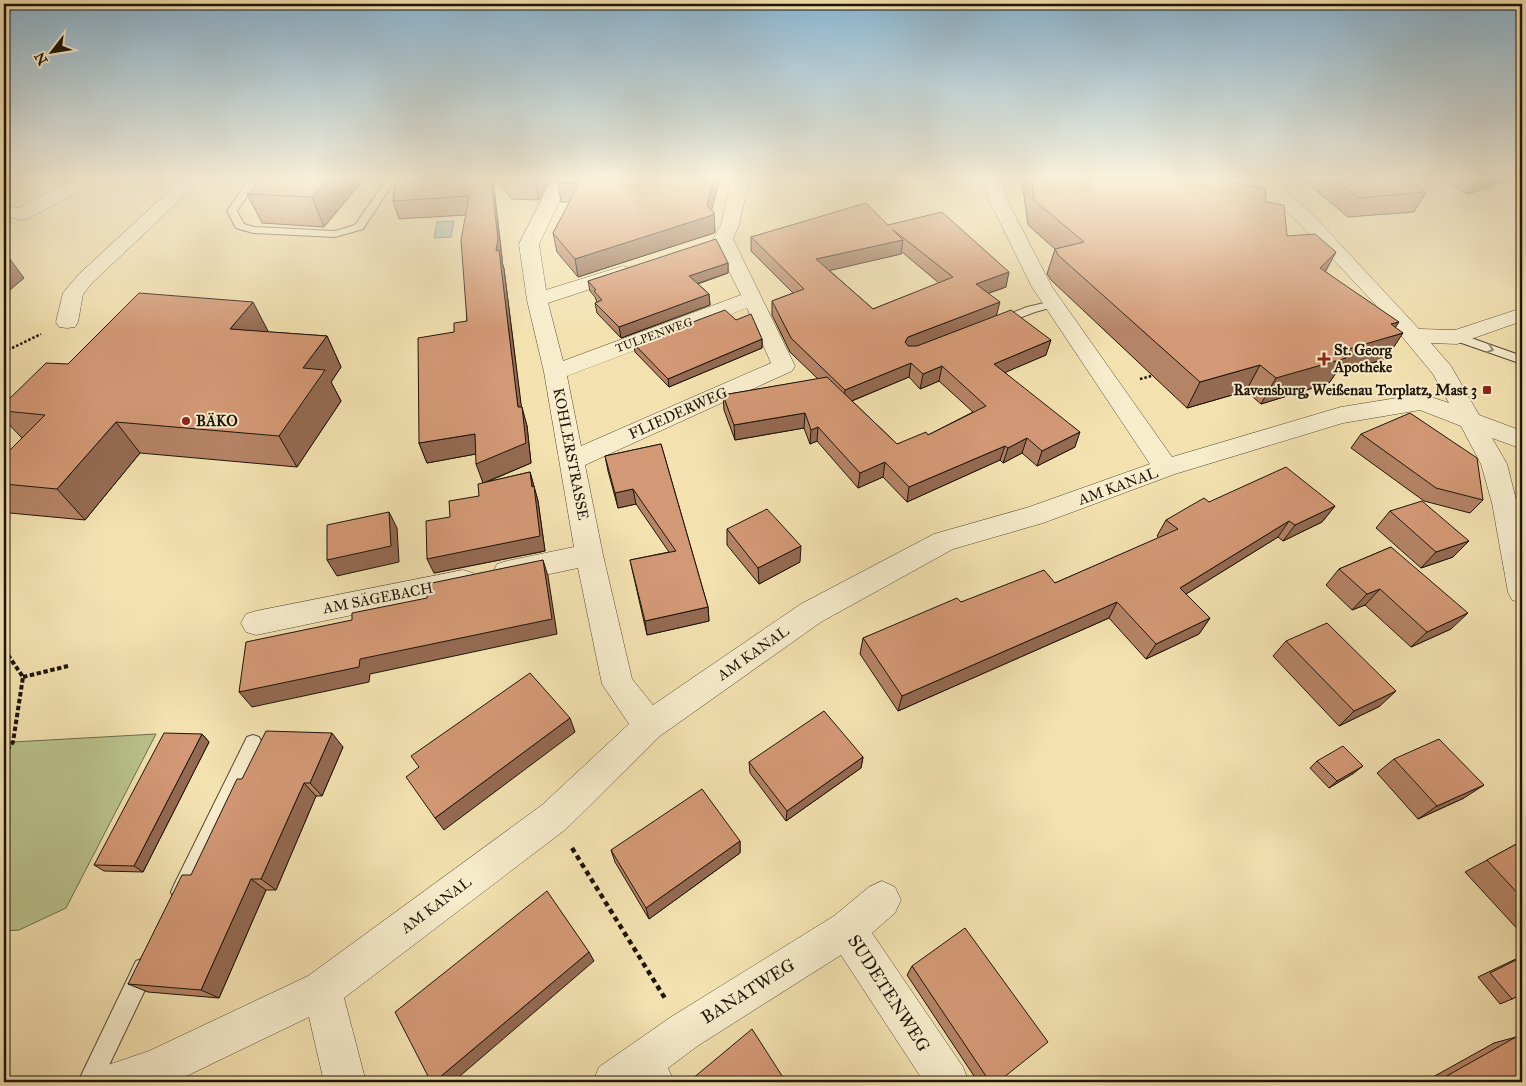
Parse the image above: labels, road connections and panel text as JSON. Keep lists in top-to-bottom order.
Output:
{
  "streets": {
    "street": [
      "TULPENWEG",
      "FLIEDERWEG",
      "KOHLERSTRASSE",
      "AM KANAL",
      "AM SÄGEBACH",
      "BANATWEG",
      "SUDETENWEG"
    ]
  },
  "crossings": [
    ["TULPENWEG", "FLIEDERWEG"],
    ["TULPENWEG", "KOHLERSTRASSE"],
    ["FLIEDERWEG", "KOHLERSTRASSE"],
    ["KOHLERSTRASSE", "AM KANAL"],
    ["KOHLERSTRASSE", "AM SÄGEBACH"],
    ["BANATWEG", "SUDETENWEG"]
  ],
  "places": {
    "health": ["St. Georg Apotheke"],
    "transit": ["Ravensburg, Weißenau Torplatz, Mast 3"],
    "other": ["BÄKO"]
  },
  "north": "bottom left"
}
